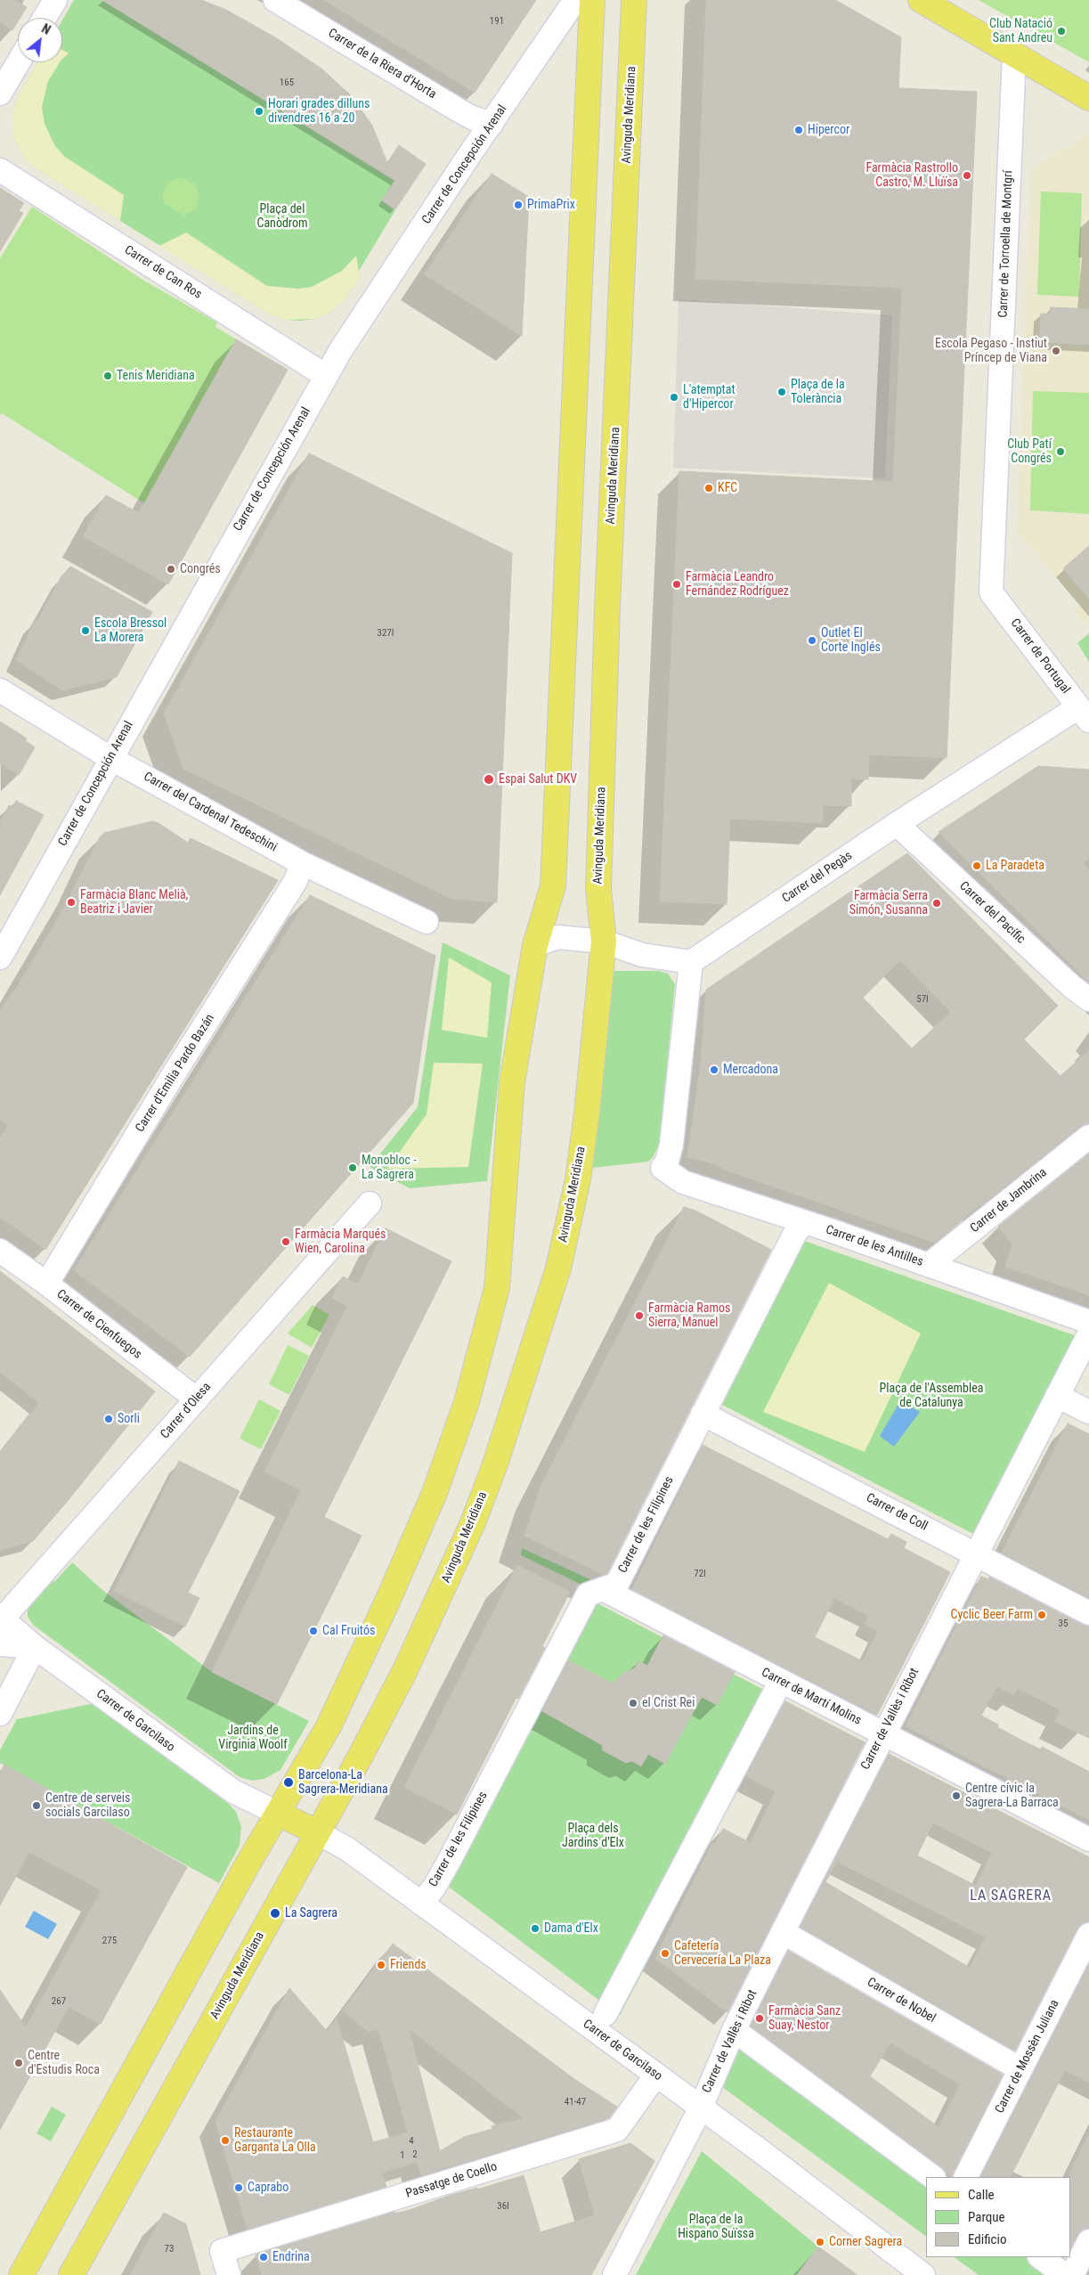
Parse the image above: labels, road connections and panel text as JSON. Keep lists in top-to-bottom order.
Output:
{
  "streets": {
    "main road": ["Avinguda Meridiana"],
    "street": [
      "Carrer de la Riera d'Horta",
      "Carrer de Concepción Arenal",
      "Carrer de Torroella de Montgrí",
      "Carrer de Can Ros",
      "Carrer de Portugal",
      "Carrer del Cardenal Tedeschini",
      "Carrer del Pegàs",
      "Carrer del Pacífic",
      "Carrer d'Emilia Pardo Bazán",
      "Carrer de Jambrina",
      "Carrer de les Antilles",
      "Carrer de Cienfuegos",
      "Carrer d'Olesa",
      "Carrer de Coll",
      "Carrer de les Filipines",
      "Carrer de Martí Molins",
      "Carrer de Vallès i Ribot",
      "Carrer de Garcilaso",
      "Carrer de Nobel",
      "Carrer de Mossèn Juliana",
      "Passatge de Coello"
    ]
  },
  "crossings": [
    ["Carrer de la Riera d'Horta", "Carrer de Concepción Arenal"],
    ["Avinguda Meridiana", "Carrer de Garcilaso"],
    ["Carrer de Concepción Arenal", "Carrer de Can Ros"],
    ["Carrer de Concepción Arenal", "Carrer del Cardenal Tedeschini"],
    ["Carrer de Torroella de Montgrí", "Carrer de Portugal"],
    ["Carrer de Portugal", "Carrer del Pegàs"],
    ["Carrer del Cardenal Tedeschini", "Carrer d'Emilia Pardo Bazán"],
    ["Carrer del Pegàs", "Carrer del Pacífic"],
    ["Carrer del Pegàs", "Carrer de les Antilles"],
    ["Carrer d'Emilia Pardo Bazán", "Carrer de Cienfuegos"],
    ["Carrer de Jambrina", "Carrer de les Antilles"],
    ["Carrer de les Antilles", "Carrer de les Filipines"],
    ["Carrer de Cienfuegos", "Carrer d'Olesa"],
    ["Carrer d'Olesa", "Carrer de Garcilaso"],
    ["Carrer de Coll", "Carrer de les Filipines"],
    ["Carrer de Coll", "Carrer de Vallès i Ribot"],
    ["Carrer de les Filipines", "Carrer de Martí Molins"],
    ["Carrer de les Filipines", "Carrer de Garcilaso"],
    ["Carrer de Martí Molins", "Carrer de Vallès i Ribot"],
    ["Carrer de Vallès i Ribot", "Carrer de Garcilaso"],
    ["Carrer de Vallès i Ribot", "Carrer de Nobel"],
    ["Carrer de Garcilaso", "Passatge de Coello"],
    ["Carrer de Nobel", "Carrer de Mossèn Juliana"]
  ],
  "districts": ["LA SAGRERA"],
  "parks": [
    "Plaça del Canòdrom",
    "Plaça de l'Assemblea de Catalunya",
    "Jardins de Virginia Woolf",
    "Plaça dels Jardins d'Elx",
    "Plaça de la Hispano Suïssa"
  ],
  "places": [
    "Club Natació Sant Andreu",
    "Horari grades dilluns divendres 16 a 20",
    "Hipercor",
    "Farmàcia Rastrollo Castro, M. Lluïsa",
    "PrimaPrix",
    "Escola Pegaso - Instiut Príncep de Viana",
    "Tenis Meridiana",
    "Plaça de la Tolerància",
    "L'atemptat d'Hipercor",
    "Club Patí Congrés",
    "KFC",
    "Congrés",
    "Farmàcia Leandro Fernández Rodríguez",
    "Escola Bressol La Morera",
    "Outlet El Corte Inglés",
    "Espai Salut DKV",
    "La Paradeta",
    "Farmàcia Blanc Melià, Beatriz i Javier",
    "Farmàcia Serra Simón, Susanna",
    "Mercadona",
    "Monobloc - La Sagrera",
    "Farmàcia Marqués Wien, Carolina",
    "Farmàcia Ramos Sierra, Manuel",
    "Sorli",
    "Cyclic Beer Farm",
    "Cal Fruitós",
    "el Crist Rei",
    "Barcelona-La Sagrera-Meridiana",
    "Centre cívic la Sagrera-La Barraca",
    "Centre de serveis socials Garcilaso",
    "La Sagrera",
    "Dama d'Elx",
    "Cafetería Cervecería La Plaza",
    "Friends",
    "Farmàcia Sanz Suay, Nestor",
    "Centre d'Estudis Roca",
    "Restaurante Garganta La Olla",
    "Caprabo",
    "Corner Sagrera",
    "Endrina"
  ],
  "house_numbers": [
    "191",
    "165",
    "327I",
    "57I",
    "72I",
    "35",
    "275",
    "267",
    "41-47",
    "4",
    "2",
    "1",
    "36I",
    "73"
  ],
  "legend": ["Calle", "Parque", "Edificio"],
  "north": "top right"
}
